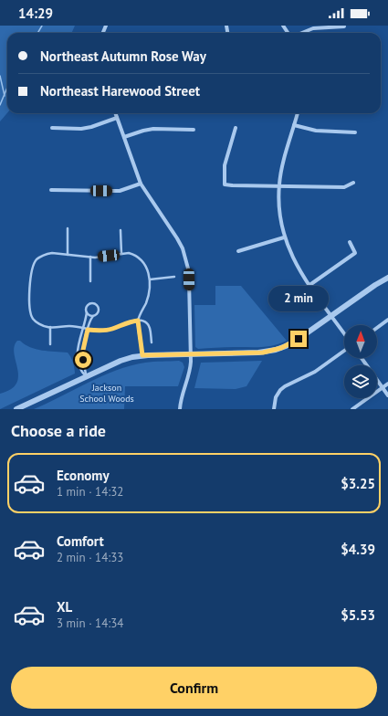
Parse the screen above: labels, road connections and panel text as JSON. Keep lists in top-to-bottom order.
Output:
{
  "parks": ["Jackson School Woods"],
  "north": "top",
  "page": {
    "status": "14:29",
    "banner": ["Northeast Autumn Rose Way", "Northeast Harewood Street"],
    "bubble": "2 min",
    "heading": "Choose a ride",
    "list": [
      {
        "name": "Economy",
        "note": "1 min · 14:32",
        "value": "$3.25"
      },
      {
        "name": "Comfort",
        "note": "2 min · 14:33",
        "value": "$4.39"
      },
      {
        "name": "XL",
        "note": "3 min · 14:34",
        "value": "$5.53"
      }
    ],
    "buttons": "Confirm"
  }
}
